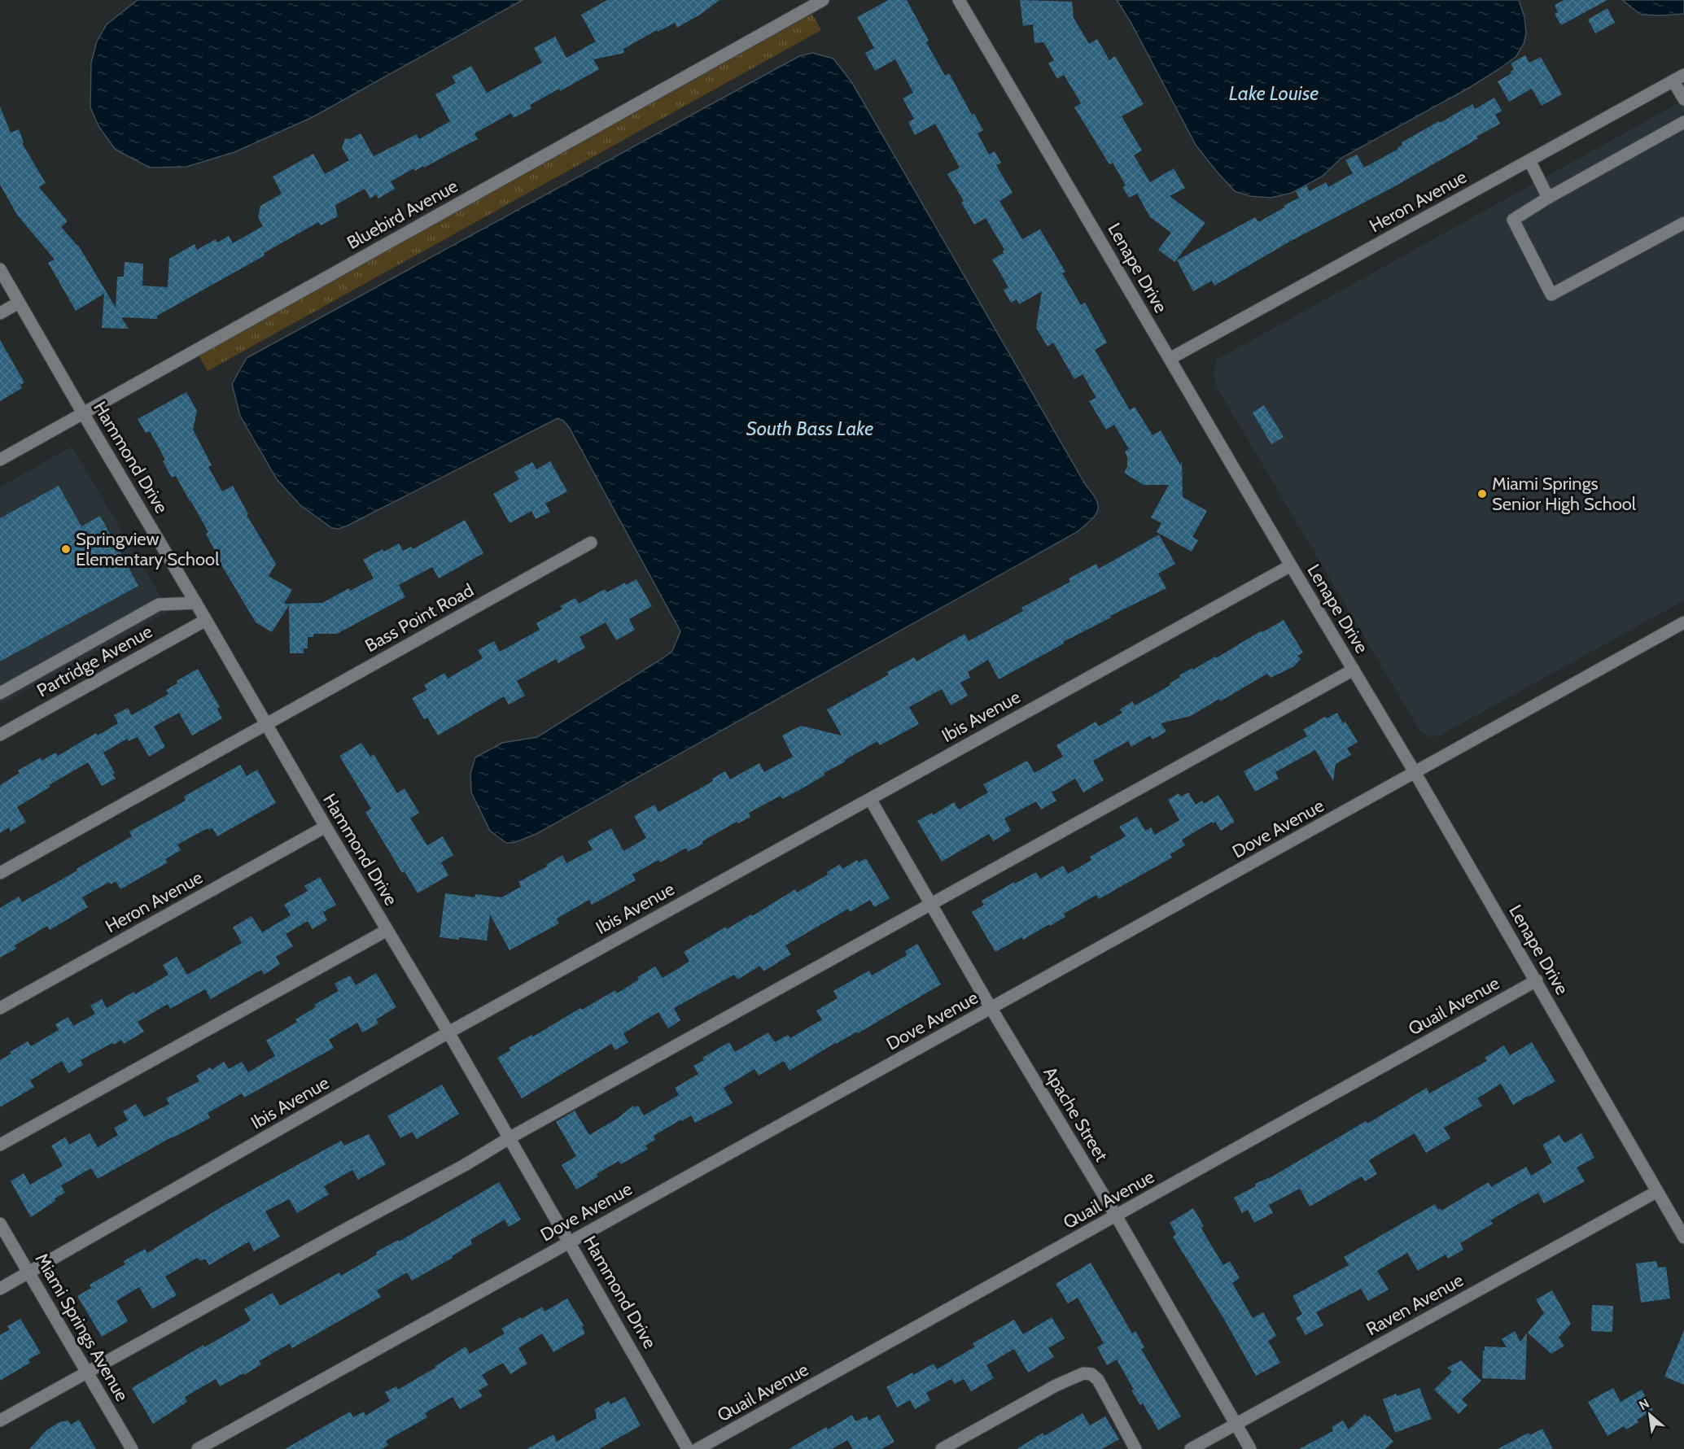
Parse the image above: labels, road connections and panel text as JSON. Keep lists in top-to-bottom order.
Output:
{
  "streets": {
    "street": [
      "Heron Avenue",
      "Bluebird Avenue",
      "Lenape Drive",
      "Hammond Drive",
      "Bass Point Road",
      "Partridge Avenue",
      "Ibis Avenue",
      "Dove Avenue",
      "Quail Avenue",
      "Apache Street",
      "Raven Avenue",
      "Miami Springs Avenue"
    ]
  },
  "crossings": [
    ["Heron Avenue", "Lenape Drive"],
    ["Heron Avenue", "Hammond Drive"],
    ["Bluebird Avenue", "Hammond Drive"],
    ["Lenape Drive", "Ibis Avenue"],
    ["Lenape Drive", "Dove Avenue"],
    ["Lenape Drive", "Quail Avenue"],
    ["Lenape Drive", "Raven Avenue"],
    ["Hammond Drive", "Bass Point Road"],
    ["Hammond Drive", "Partridge Avenue"],
    ["Hammond Drive", "Ibis Avenue"],
    ["Hammond Drive", "Dove Avenue"],
    ["Ibis Avenue", "Apache Street"],
    ["Ibis Avenue", "Miami Springs Avenue"],
    ["Dove Avenue", "Apache Street"],
    ["Quail Avenue", "Apache Street"],
    ["Apache Street", "Raven Avenue"]
  ],
  "water": ["Lake Louise", "South Bass Lake"],
  "places": ["Miami Springs Senior High School", "Springview Elementary School"],
  "north": "top left"
}
